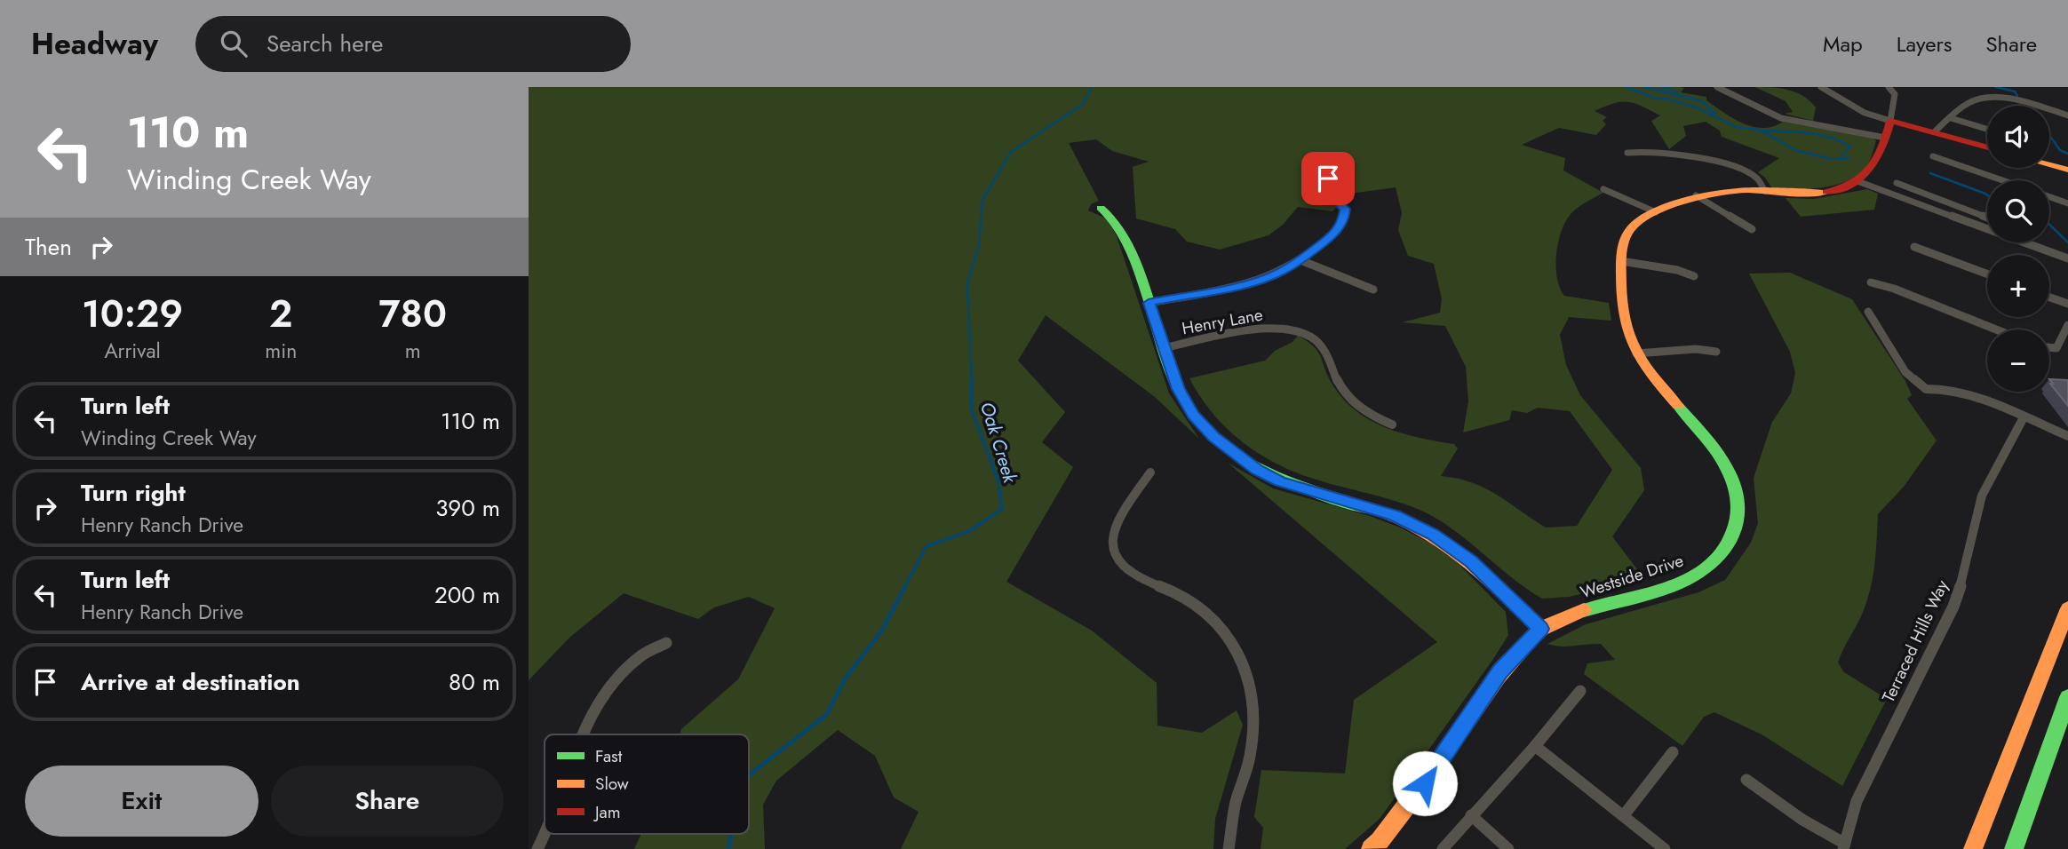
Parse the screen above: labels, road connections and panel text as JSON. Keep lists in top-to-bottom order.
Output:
{
  "streets": {
    "street": ["Henry Lane", "Westside Drive", "Terraced Hills Way"]
  },
  "water": ["Oak Creek"],
  "legend": ["Fast", "Slow", "Jam"],
  "page": {
    "header": "Headway",
    "search": "Search here",
    "nav": ["Map", "Layers", "Share"],
    "turn": ["110 m", "Winding Creek Way"],
    "map_buttons": ["+", "−"],
    "then": "Then",
    "eta": [
      "10:29",
      "Arrival",
      "2",
      "min",
      "780",
      "m"
    ],
    "list": [
      {
        "name": "Turn left",
        "note": "Winding Creek Way",
        "value": "110 m"
      },
      {
        "name": "Turn right",
        "note": "Henry Ranch Drive",
        "value": "390 m"
      },
      {
        "name": "Turn left",
        "note": "Henry Ranch Drive",
        "value": "200 m"
      },
      {
        "name": "Arrive at destination",
        "value": "80 m"
      }
    ],
    "buttons": ["Exit", "Share"]
  }
}
